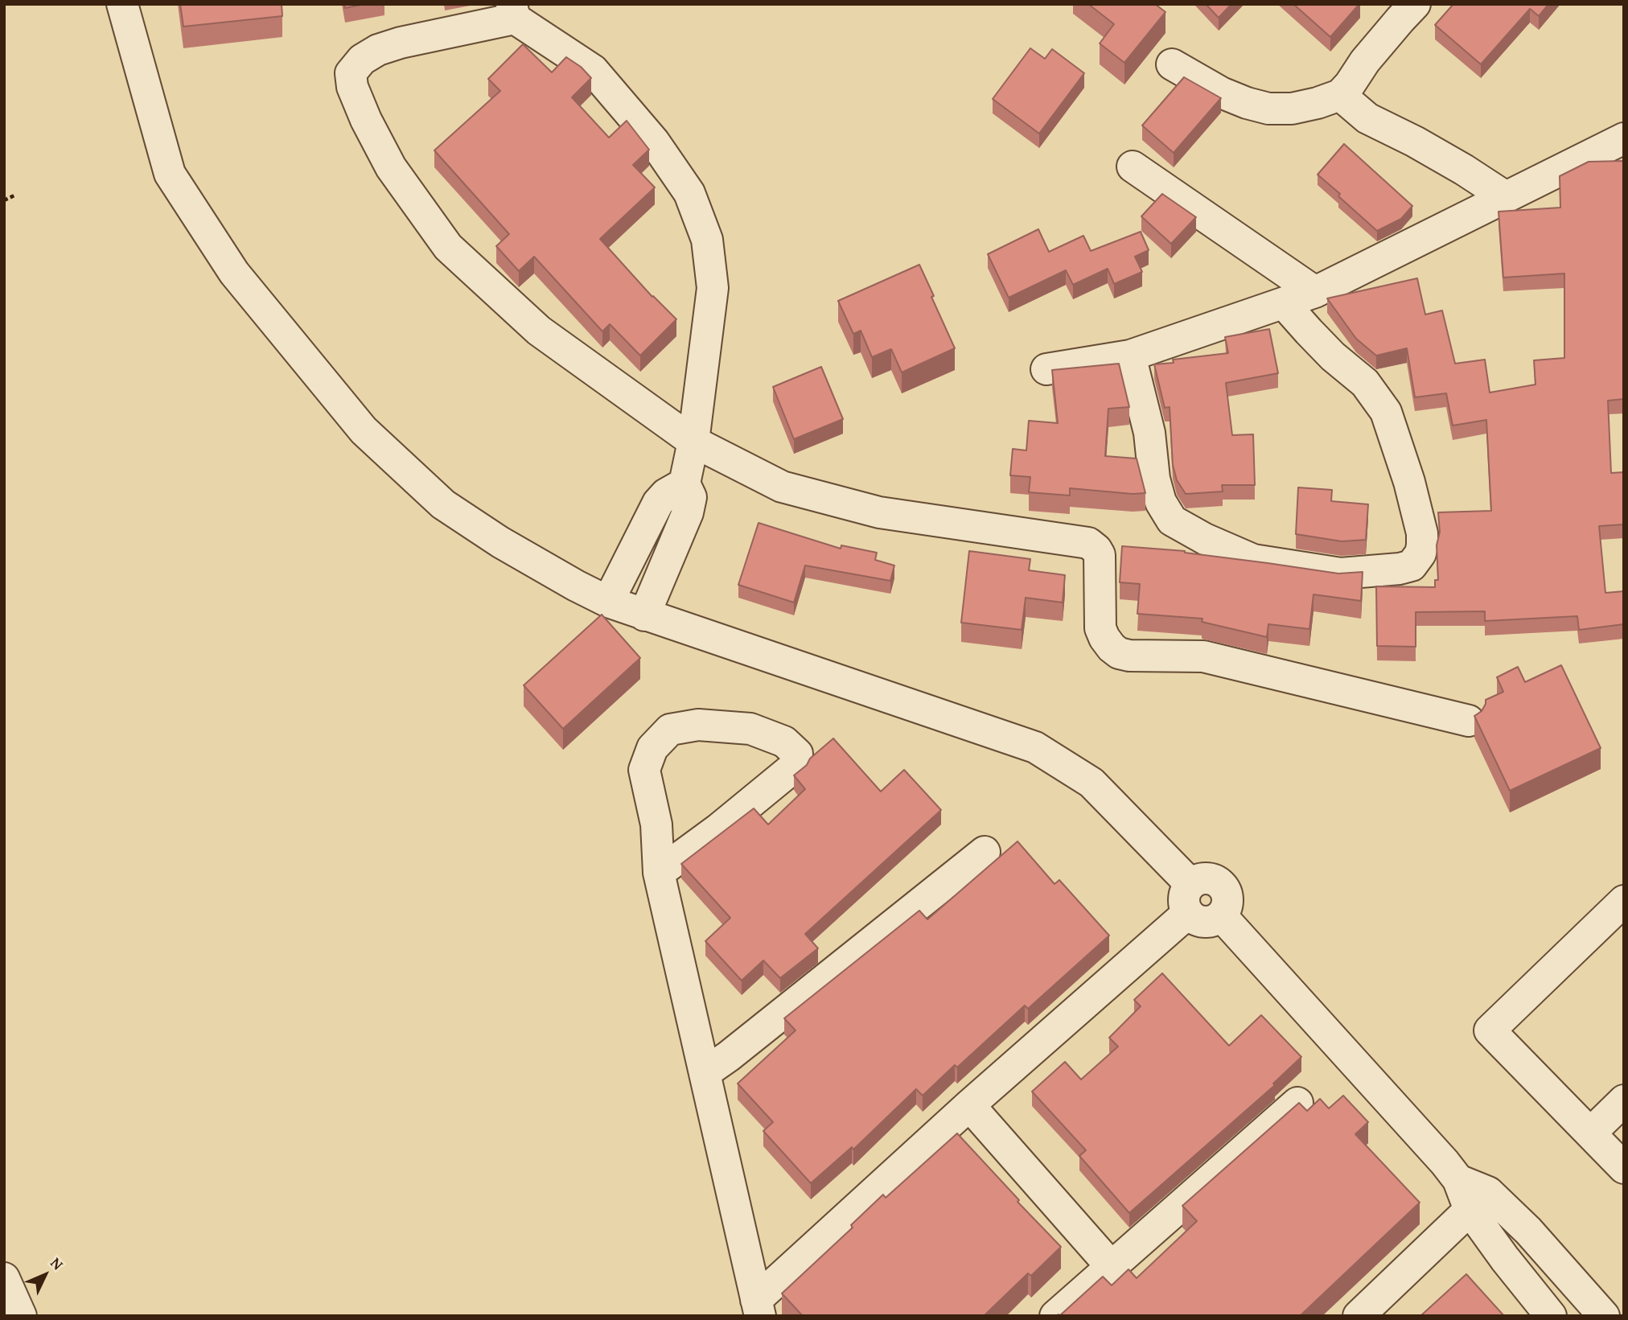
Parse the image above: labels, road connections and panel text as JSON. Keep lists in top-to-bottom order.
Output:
{
  "north": "top right"
}
